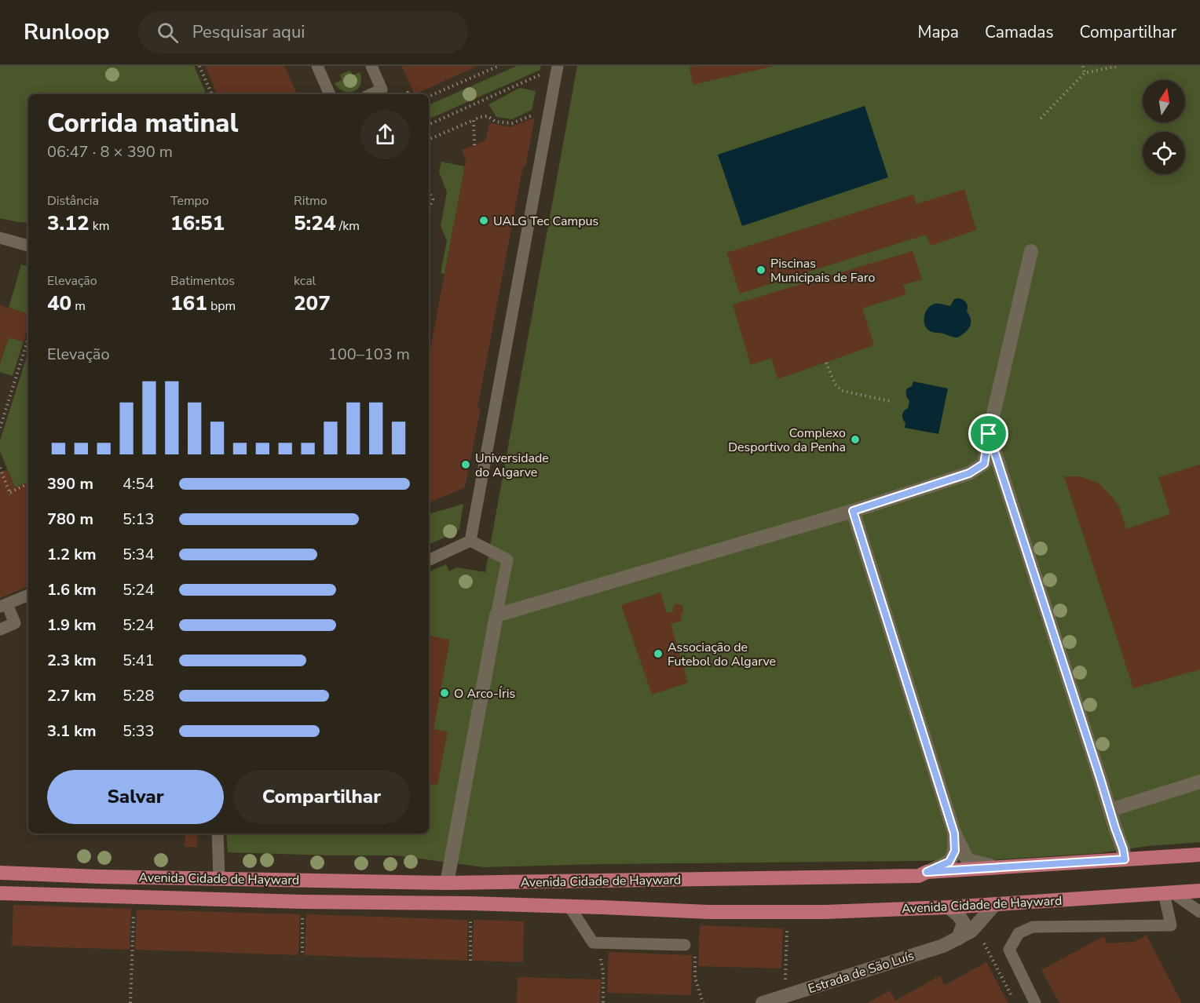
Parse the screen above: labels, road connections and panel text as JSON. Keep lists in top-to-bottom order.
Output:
{
  "streets": {
    "main road": ["Avenida Cidade de Hayward"],
    "street": ["Estrada de São Luís"]
  },
  "crossings": [
    ["Avenida Cidade de Hayward", "Estrada de São Luís"]
  ],
  "places": [
    "UALG Tec Campus",
    "Piscinas Municipais de Faro",
    "Complexo Desportivo da Penha",
    "Universidade do Algarve",
    "Associação de Futebol do Algarve",
    "O Arco-Íris"
  ],
  "north": "top",
  "page": {
    "header": "Runloop",
    "search": "Pesquisar aqui",
    "nav": ["Mapa", "Camadas", "Compartilhar"],
    "heading": ["Corrida matinal", "06:47 · 8 × 390 m"],
    "stats": [
      ["Distância", "3.12 km"],
      ["Tempo", "16:51"],
      ["Ritmo", "5:24 /km"],
      ["Elevação", "40 m"],
      ["Batimentos", "161 bpm"],
      ["kcal", "207"]
    ],
    "chart": ["Elevação", "100–103 m"],
    "list": [
      {
        "name": "390 m",
        "note": "4:54"
      },
      {
        "name": "780 m",
        "note": "5:13"
      },
      {
        "name": "1.2 km",
        "note": "5:34"
      },
      {
        "name": "1.6 km",
        "note": "5:24"
      },
      {
        "name": "1.9 km",
        "note": "5:24"
      },
      {
        "name": "2.3 km",
        "note": "5:41"
      },
      {
        "name": "2.7 km",
        "note": "5:28"
      },
      {
        "name": "3.1 km",
        "note": "5:33"
      }
    ],
    "buttons": ["Salvar", "Compartilhar"]
  }
}
